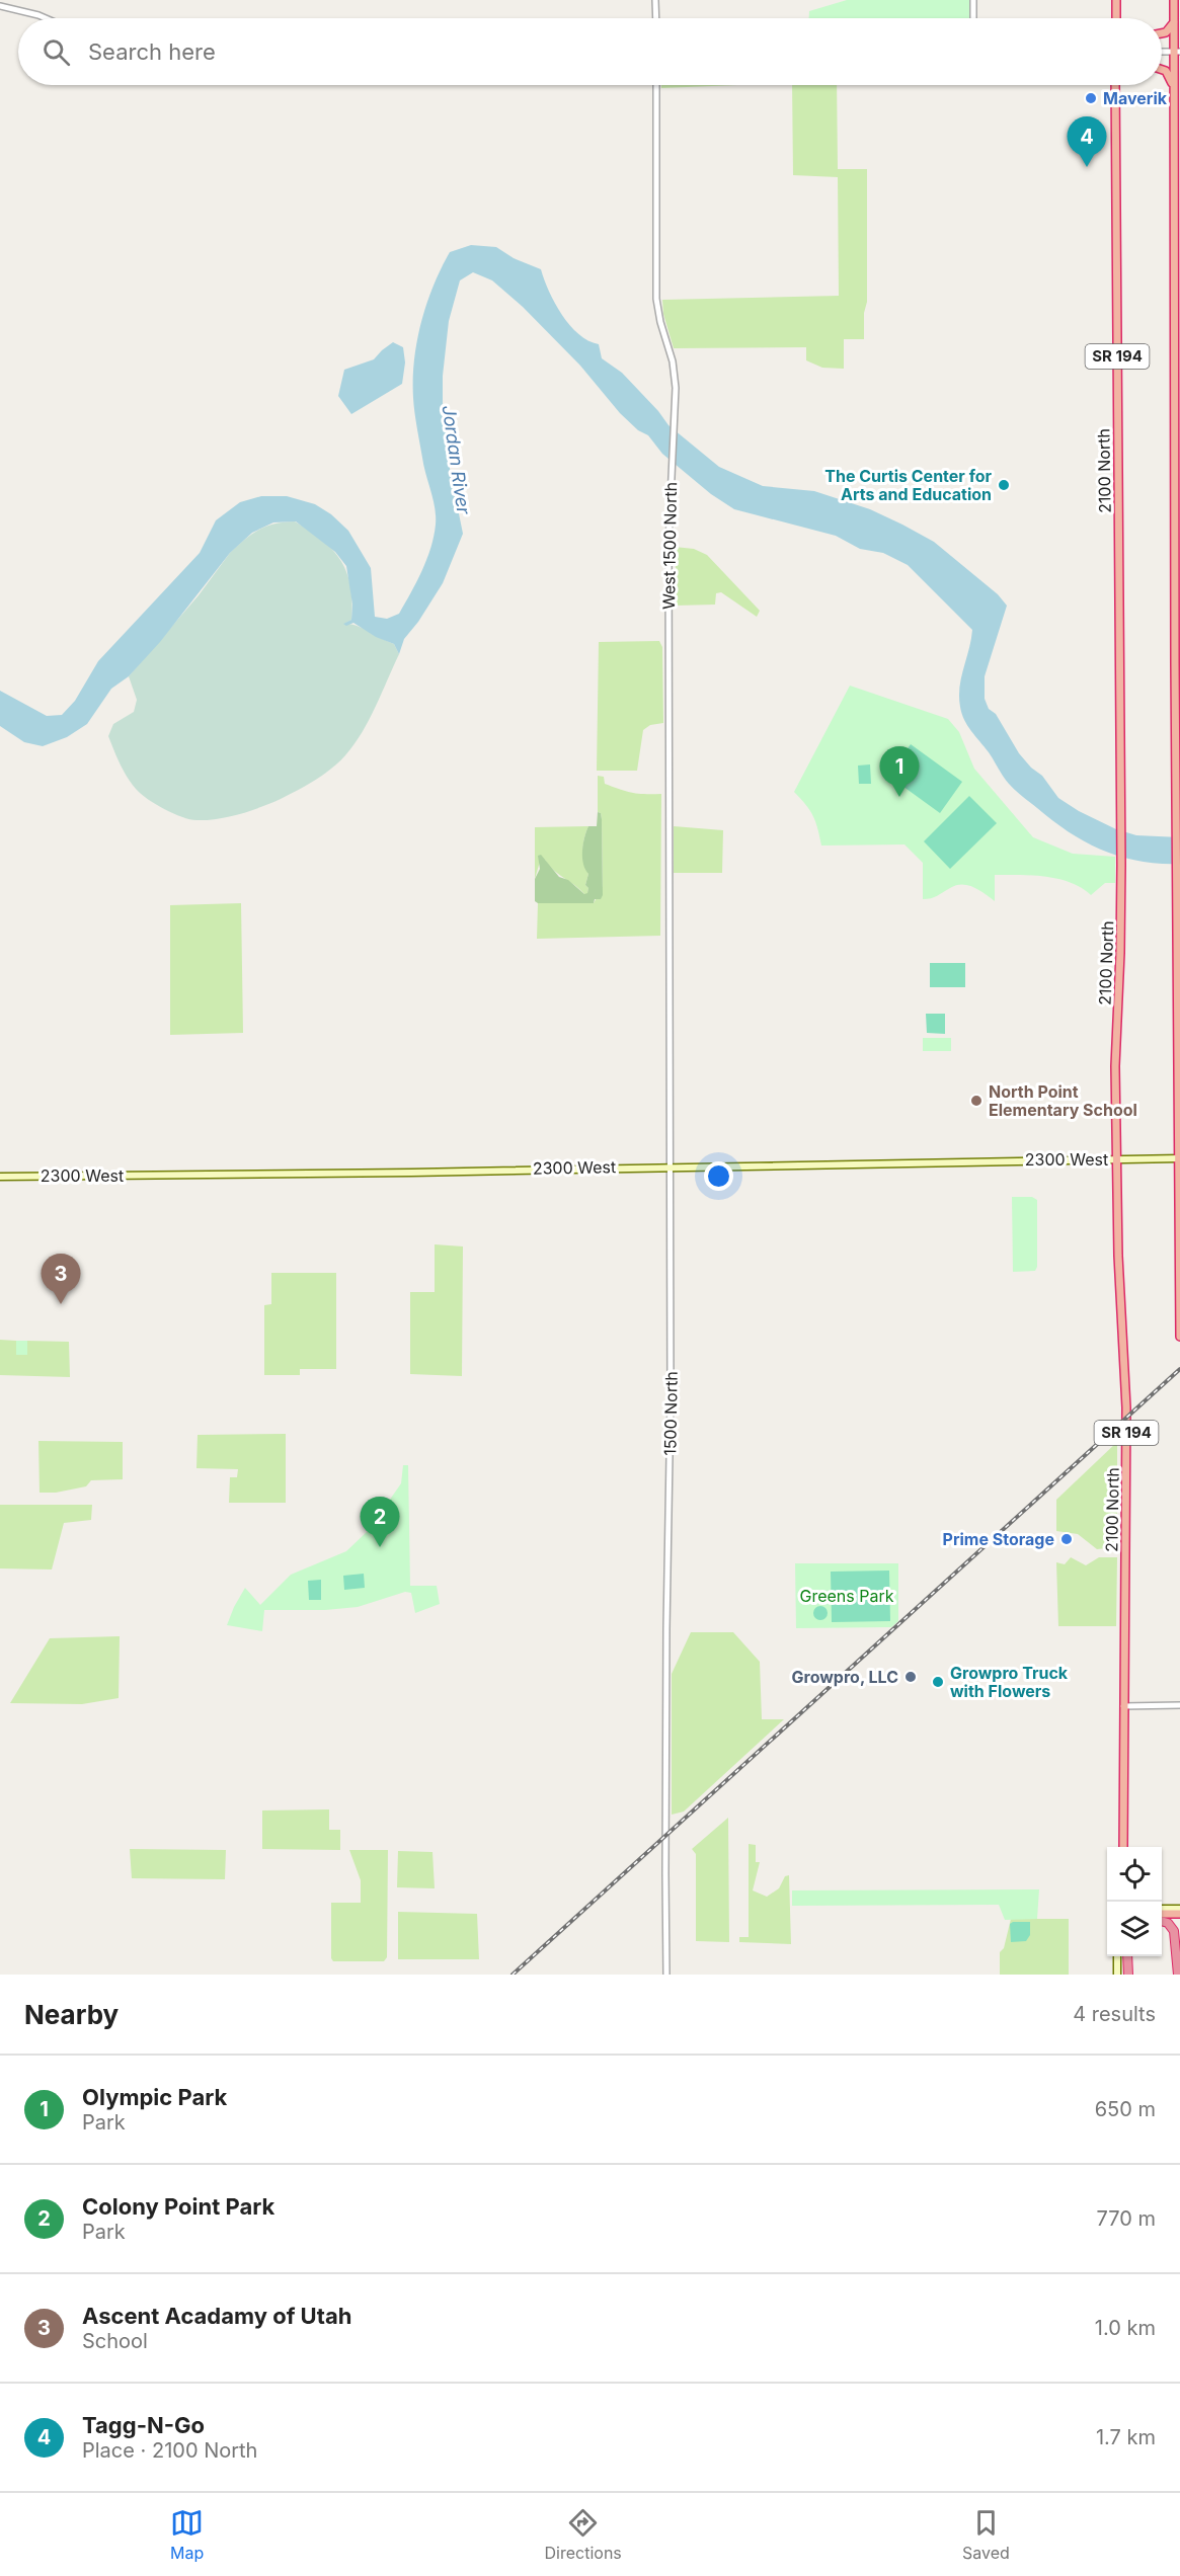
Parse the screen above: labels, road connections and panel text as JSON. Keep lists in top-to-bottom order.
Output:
{
  "streets": {
    "highway": ["SR 194", "2100 North"],
    "main road": ["2300 West"],
    "street": ["West 1500 North", "1500 North"]
  },
  "crossings": [
    ["2100 North", "2300 West"],
    ["West 1500 North", "1500 North"],
    ["2300 West", "1500 North"]
  ],
  "water": ["Jordan River"],
  "parks": ["Greens Park"],
  "places": [
    "Maverik",
    "The Curtis Center for Arts and Education",
    "North Point Elementary School",
    "Prime Storage",
    "Growpro, LLC",
    "Growpro Truck with Flowers"
  ],
  "page": {
    "search": "Search here",
    "pins": [
      "4",
      "1",
      "3",
      "2"
    ],
    "heading": ["Nearby", "4 results"],
    "list": [
      {
        "mark": "1",
        "name": "Olympic Park",
        "note": "Park",
        "value": "650 m"
      },
      {
        "mark": "2",
        "name": "Colony Point Park",
        "note": "Park",
        "value": "770 m"
      },
      {
        "mark": "3",
        "name": "Ascent Acadamy of Utah",
        "note": "School",
        "value": "1.0 km"
      },
      {
        "mark": "4",
        "name": "Tagg-N-Go",
        "note": "Place · 2100 North",
        "value": "1.7 km"
      }
    ],
    "nav": ["Map", "Directions", "Saved"]
  }
}
